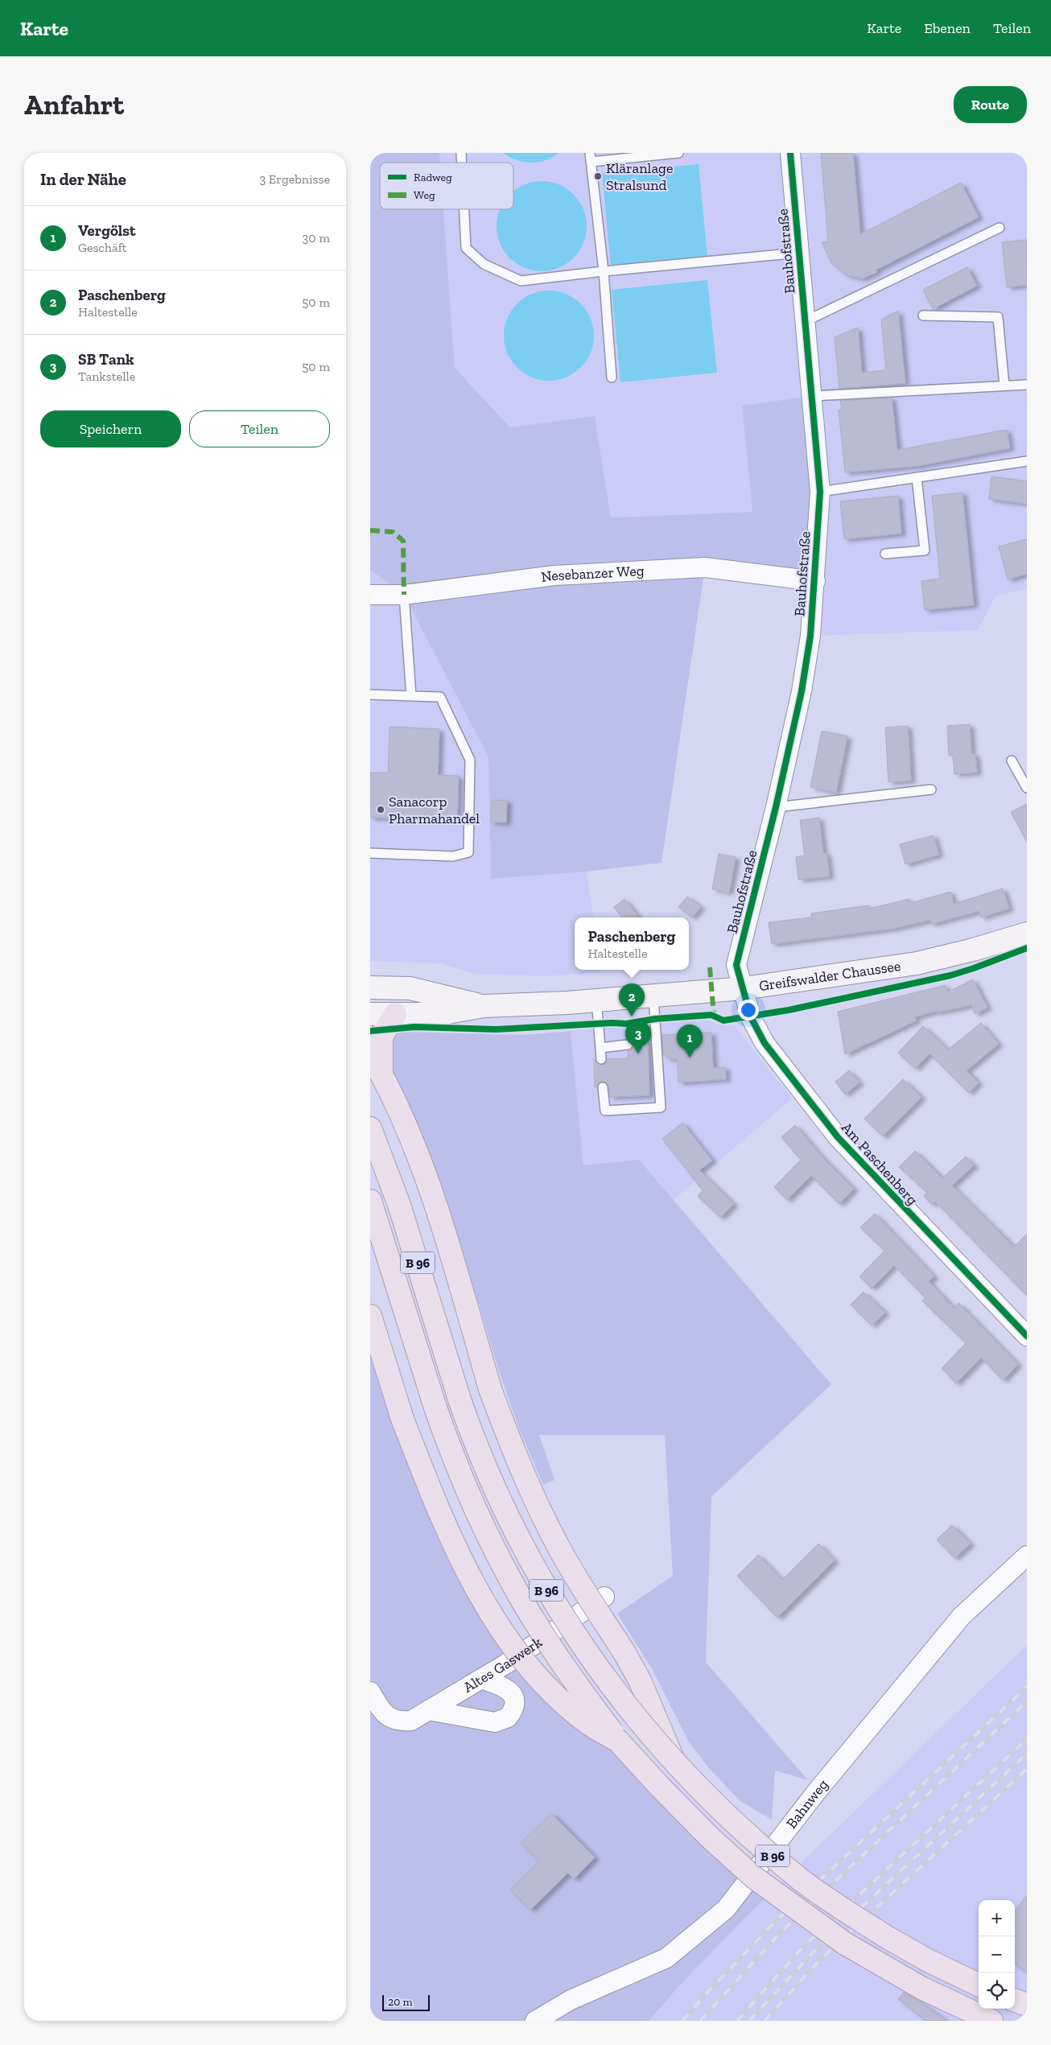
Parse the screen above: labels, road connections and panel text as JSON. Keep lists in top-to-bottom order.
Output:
{
  "streets": {
    "highway": ["B 96"],
    "main road": ["Greifswalder Chaussee"],
    "street": [
      "Bauhofstraße",
      "Nesebanzer Weg",
      "Am Paschenberg",
      "Altes Gaswerk",
      "Bahnweg"
    ]
  },
  "crossings": [
    ["Bauhofstraße", "Nesebanzer Weg"],
    ["Bauhofstraße", "Greifswalder Chaussee"],
    ["Bauhofstraße", "Am Paschenberg"],
    ["Greifswalder Chaussee", "Am Paschenberg"]
  ],
  "places": ["Kläranlage Stralsund", "Sanacorp Pharmahandel"],
  "legend": ["Radweg", "Weg"],
  "scale_bar": "20 m",
  "page": {
    "header": "Karte",
    "nav": ["Karte", "Ebenen", "Teilen"],
    "buttons": [
      "Route",
      ["Speichern", "Teilen"]
    ],
    "title": "Anfahrt",
    "heading": ["In der Nähe", "3 Ergebnisse"],
    "list": [
      {
        "mark": "1",
        "name": "Vergölst",
        "note": "Geschäft",
        "value": "30 m"
      },
      {
        "mark": "2",
        "name": "Paschenberg",
        "note": "Haltestelle",
        "value": "50 m"
      },
      {
        "mark": "3",
        "name": "SB Tank",
        "note": "Tankstelle",
        "value": "50 m"
      }
    ],
    "popup": ["Paschenberg", "Haltestelle"],
    "pins": ["2", "3", "1"],
    "map_buttons": ["+", "−"],
    "scale": "20 m"
  }
}
